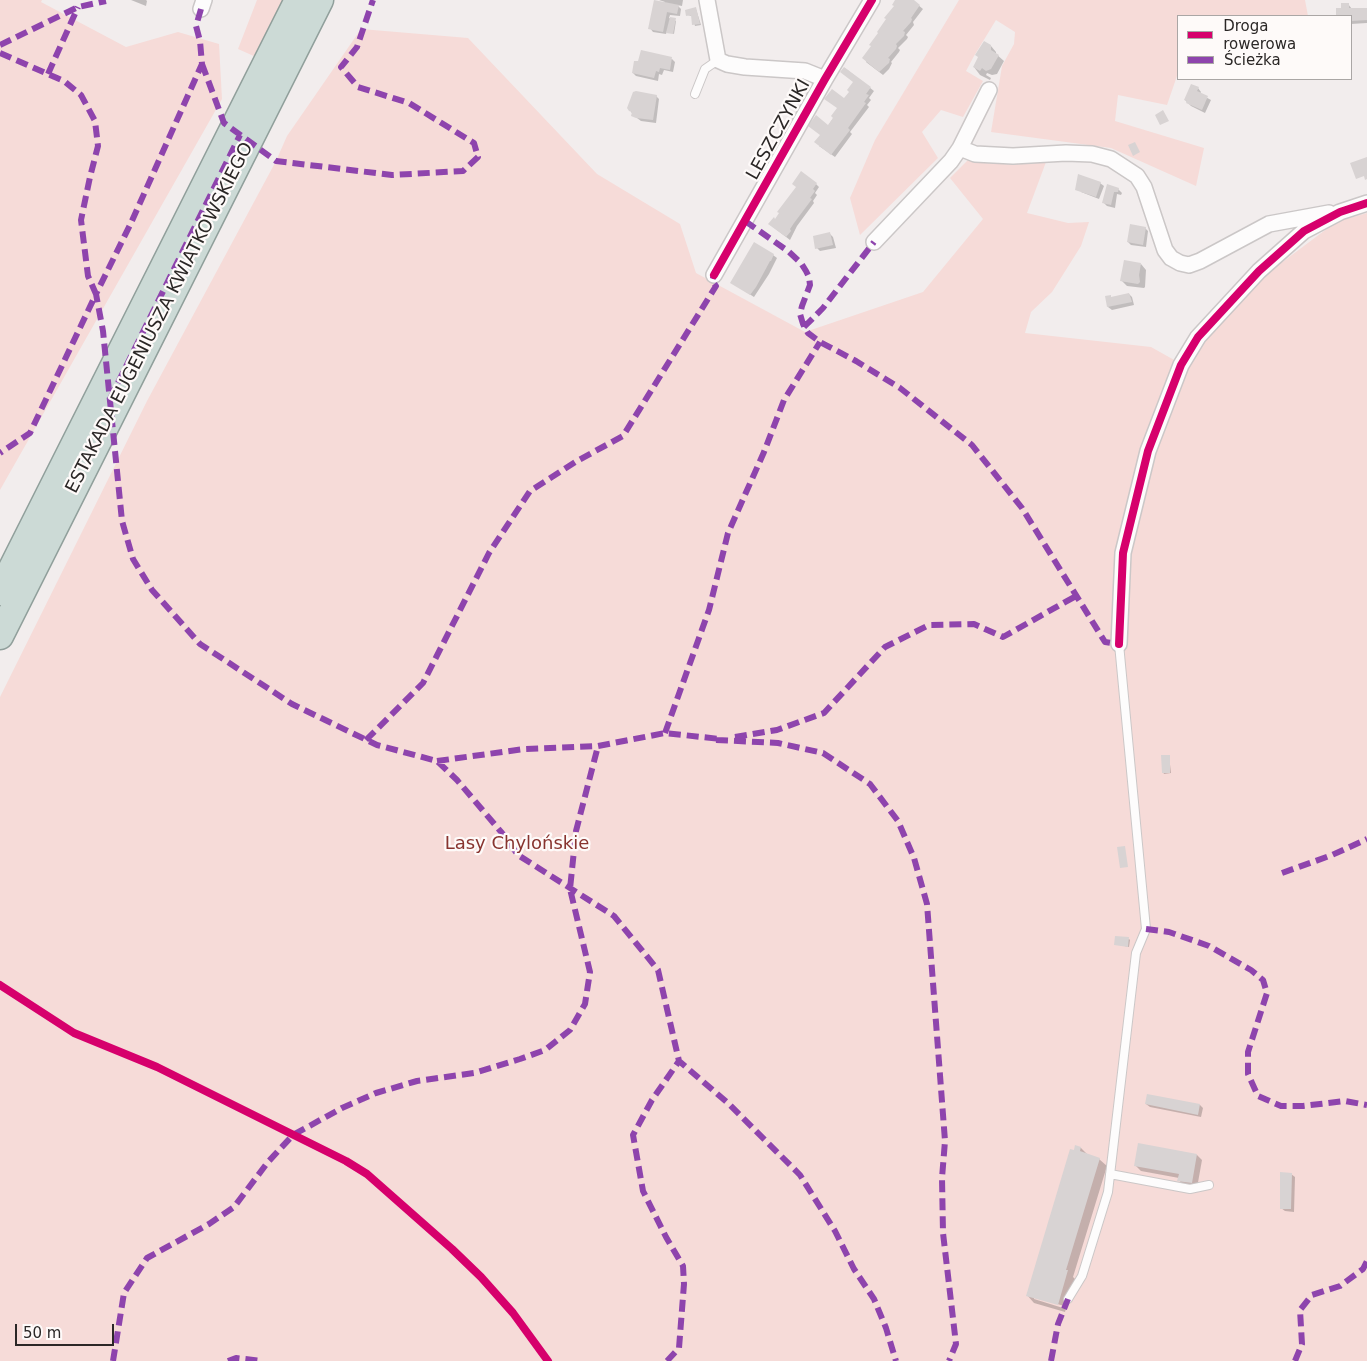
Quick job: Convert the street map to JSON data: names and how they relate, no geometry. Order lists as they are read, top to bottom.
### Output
{
  "streets": {
    "highway": ["ESTAKADA EUGENIUSZA KWIATKOWSKIEGO"],
    "street": ["LESZCZYNKI"]
  },
  "parks": ["Lasy Chylońskie"],
  "legend": ["Droga rowerowa", "Ścieżka"],
  "scale_bar": "50 m"
}
